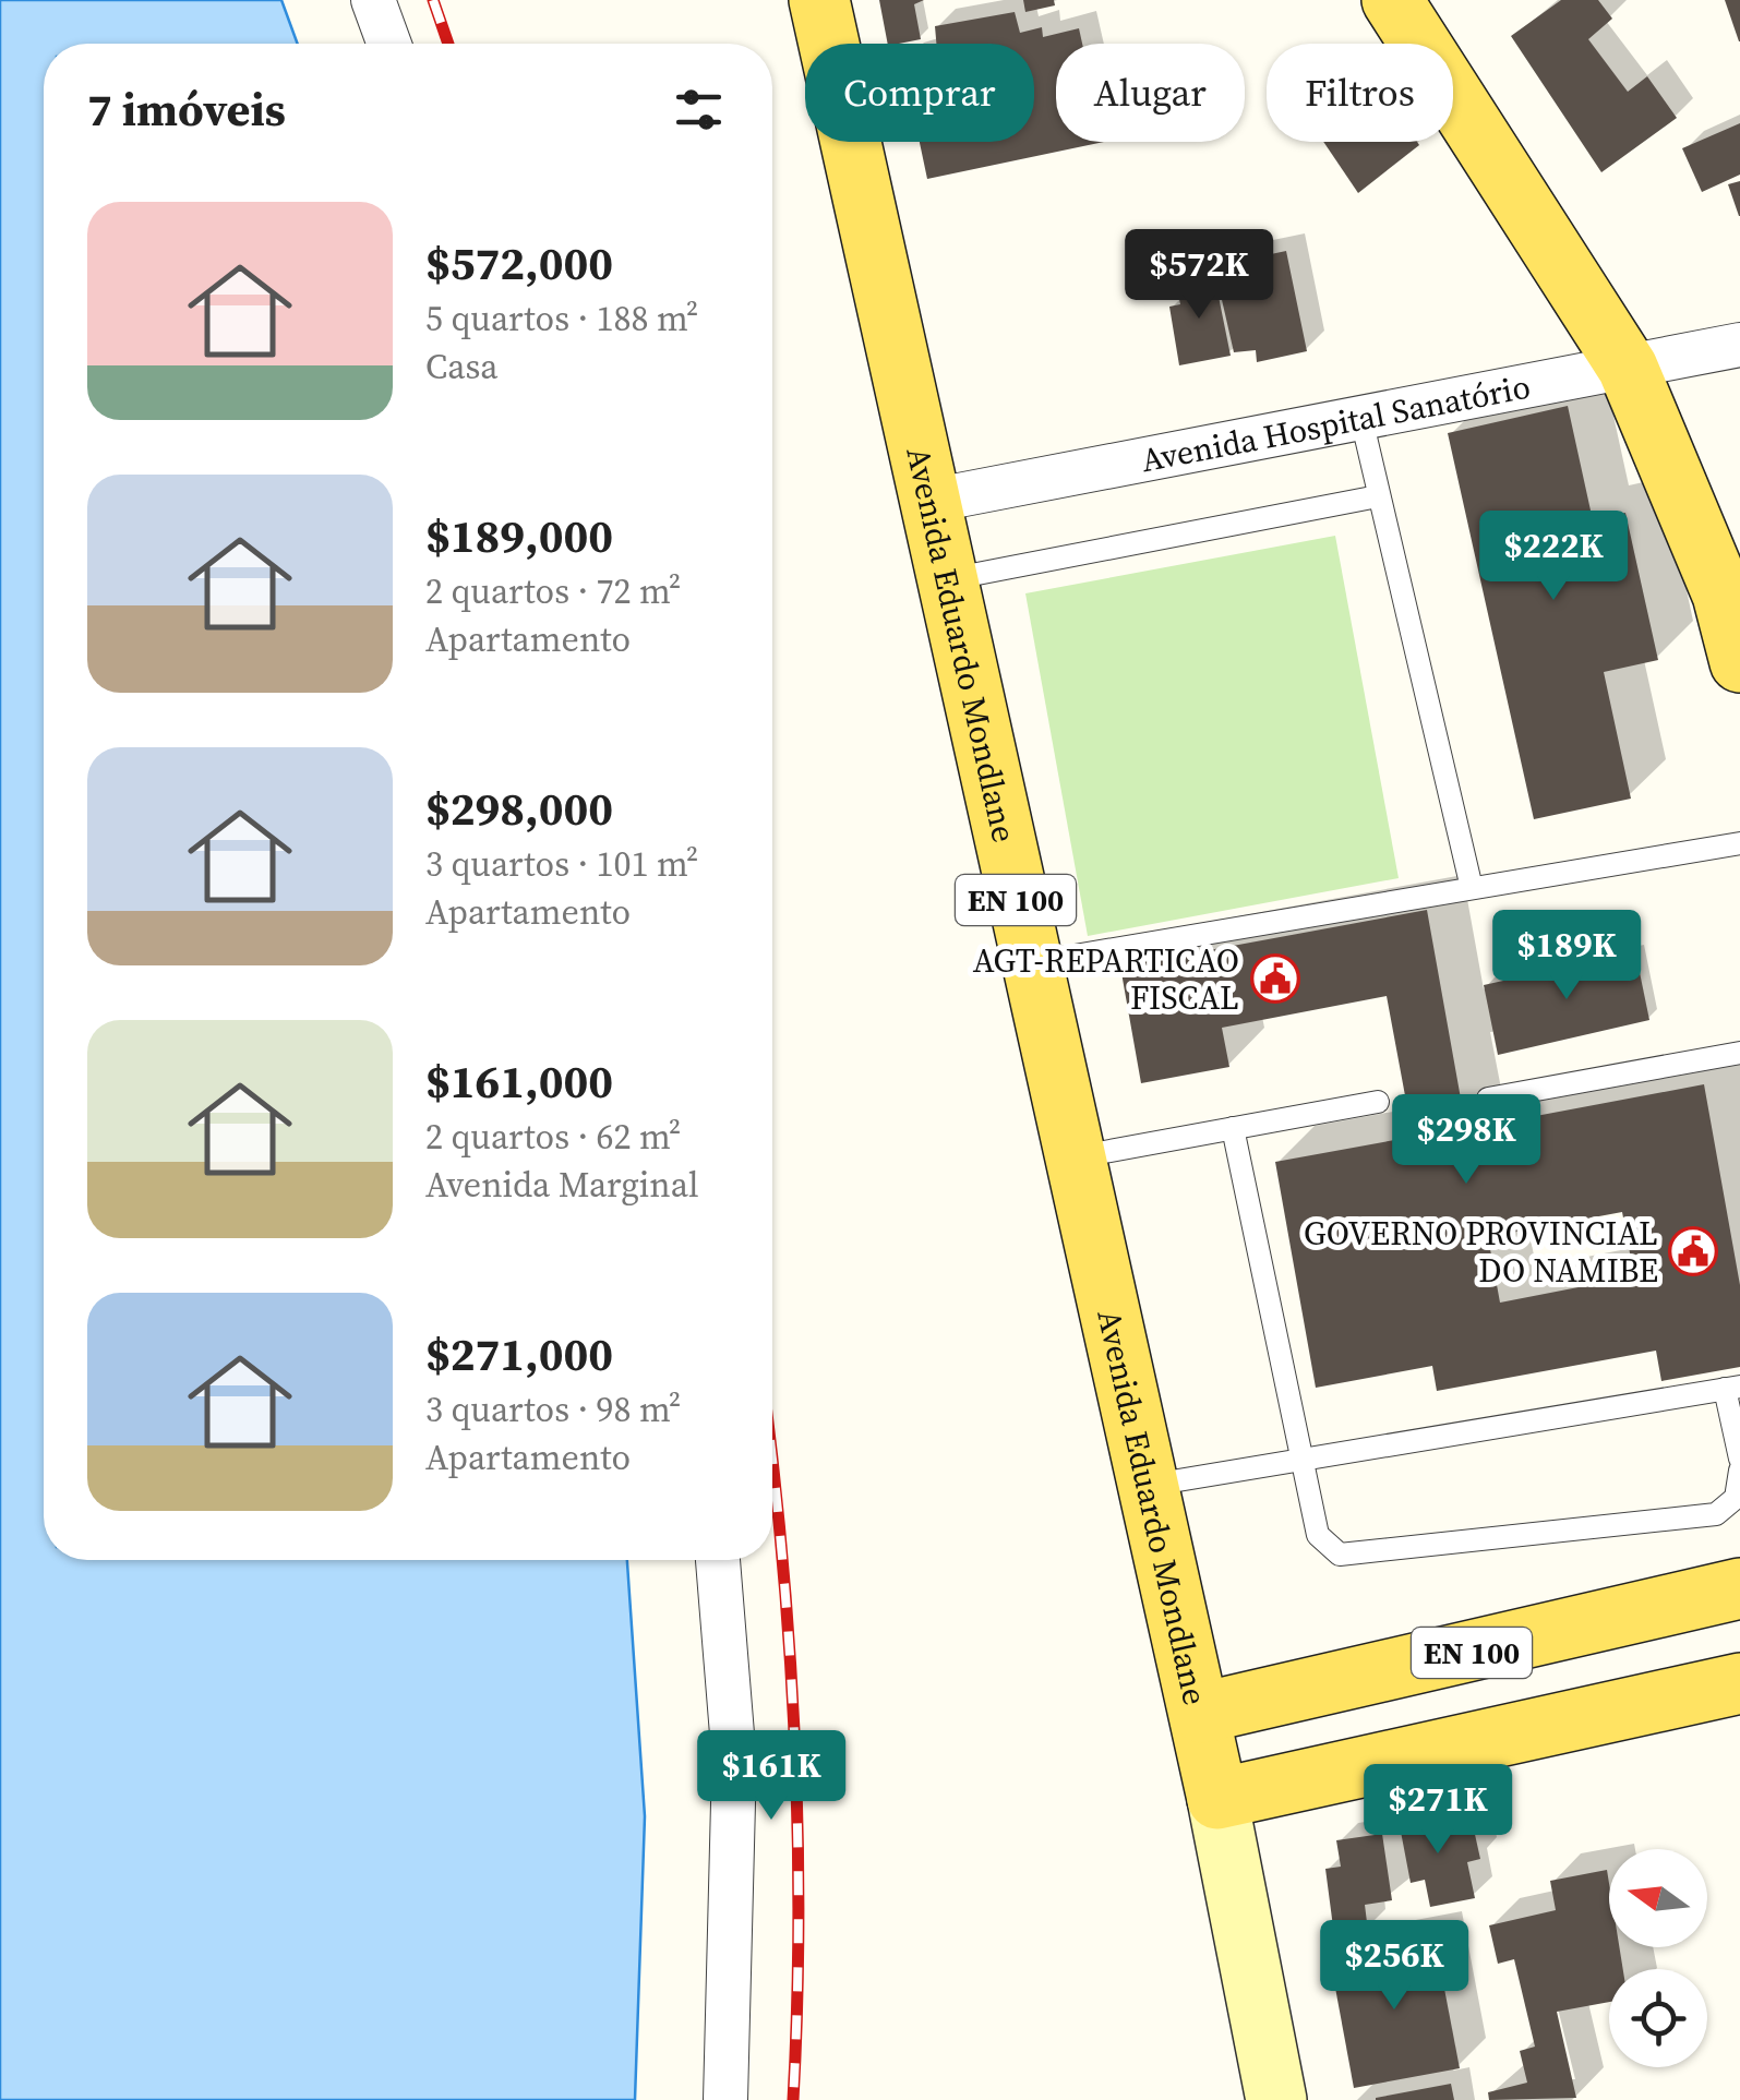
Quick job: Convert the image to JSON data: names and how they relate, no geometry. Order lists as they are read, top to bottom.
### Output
{
  "streets": {
    "main road": ["Avenida Eduardo Mondlane", "EN 100"],
    "street": ["Avenida Hospital Sanatório"]
  },
  "crossings": [
    ["Avenida Hospital Sanatório", "Avenida Eduardo Mondlane"],
    ["Avenida Eduardo Mondlane", "EN 100"]
  ],
  "places": {
    "public building": ["AGT-REPARTICAO FISCAL", "GOVERNO PROVINCIAL DO NAMIBE"]
  },
  "north": "left",
  "page": {
    "chip": ["Comprar", "Alugar", "Filtros"],
    "heading": "7 imóveis",
    "list": [
      {
        "name": "$572,000",
        "note": "5 quartos · 188 m² · Casa"
      },
      {
        "name": "$189,000",
        "note": "2 quartos · 72 m² · Apartamento"
      },
      {
        "name": "$298,000",
        "note": "3 quartos · 101 m² · Apartamento"
      },
      {
        "name": "$161,000",
        "note": "2 quartos · 62 m² · Avenida Marginal"
      },
      {
        "name": "$271,000",
        "note": "3 quartos · 98 m² · Apartamento"
      }
    ],
    "price": [
      "$572K",
      "$222K",
      "$189K",
      "$298K",
      "$161K",
      "$271K",
      "$256K"
    ]
  }
}
